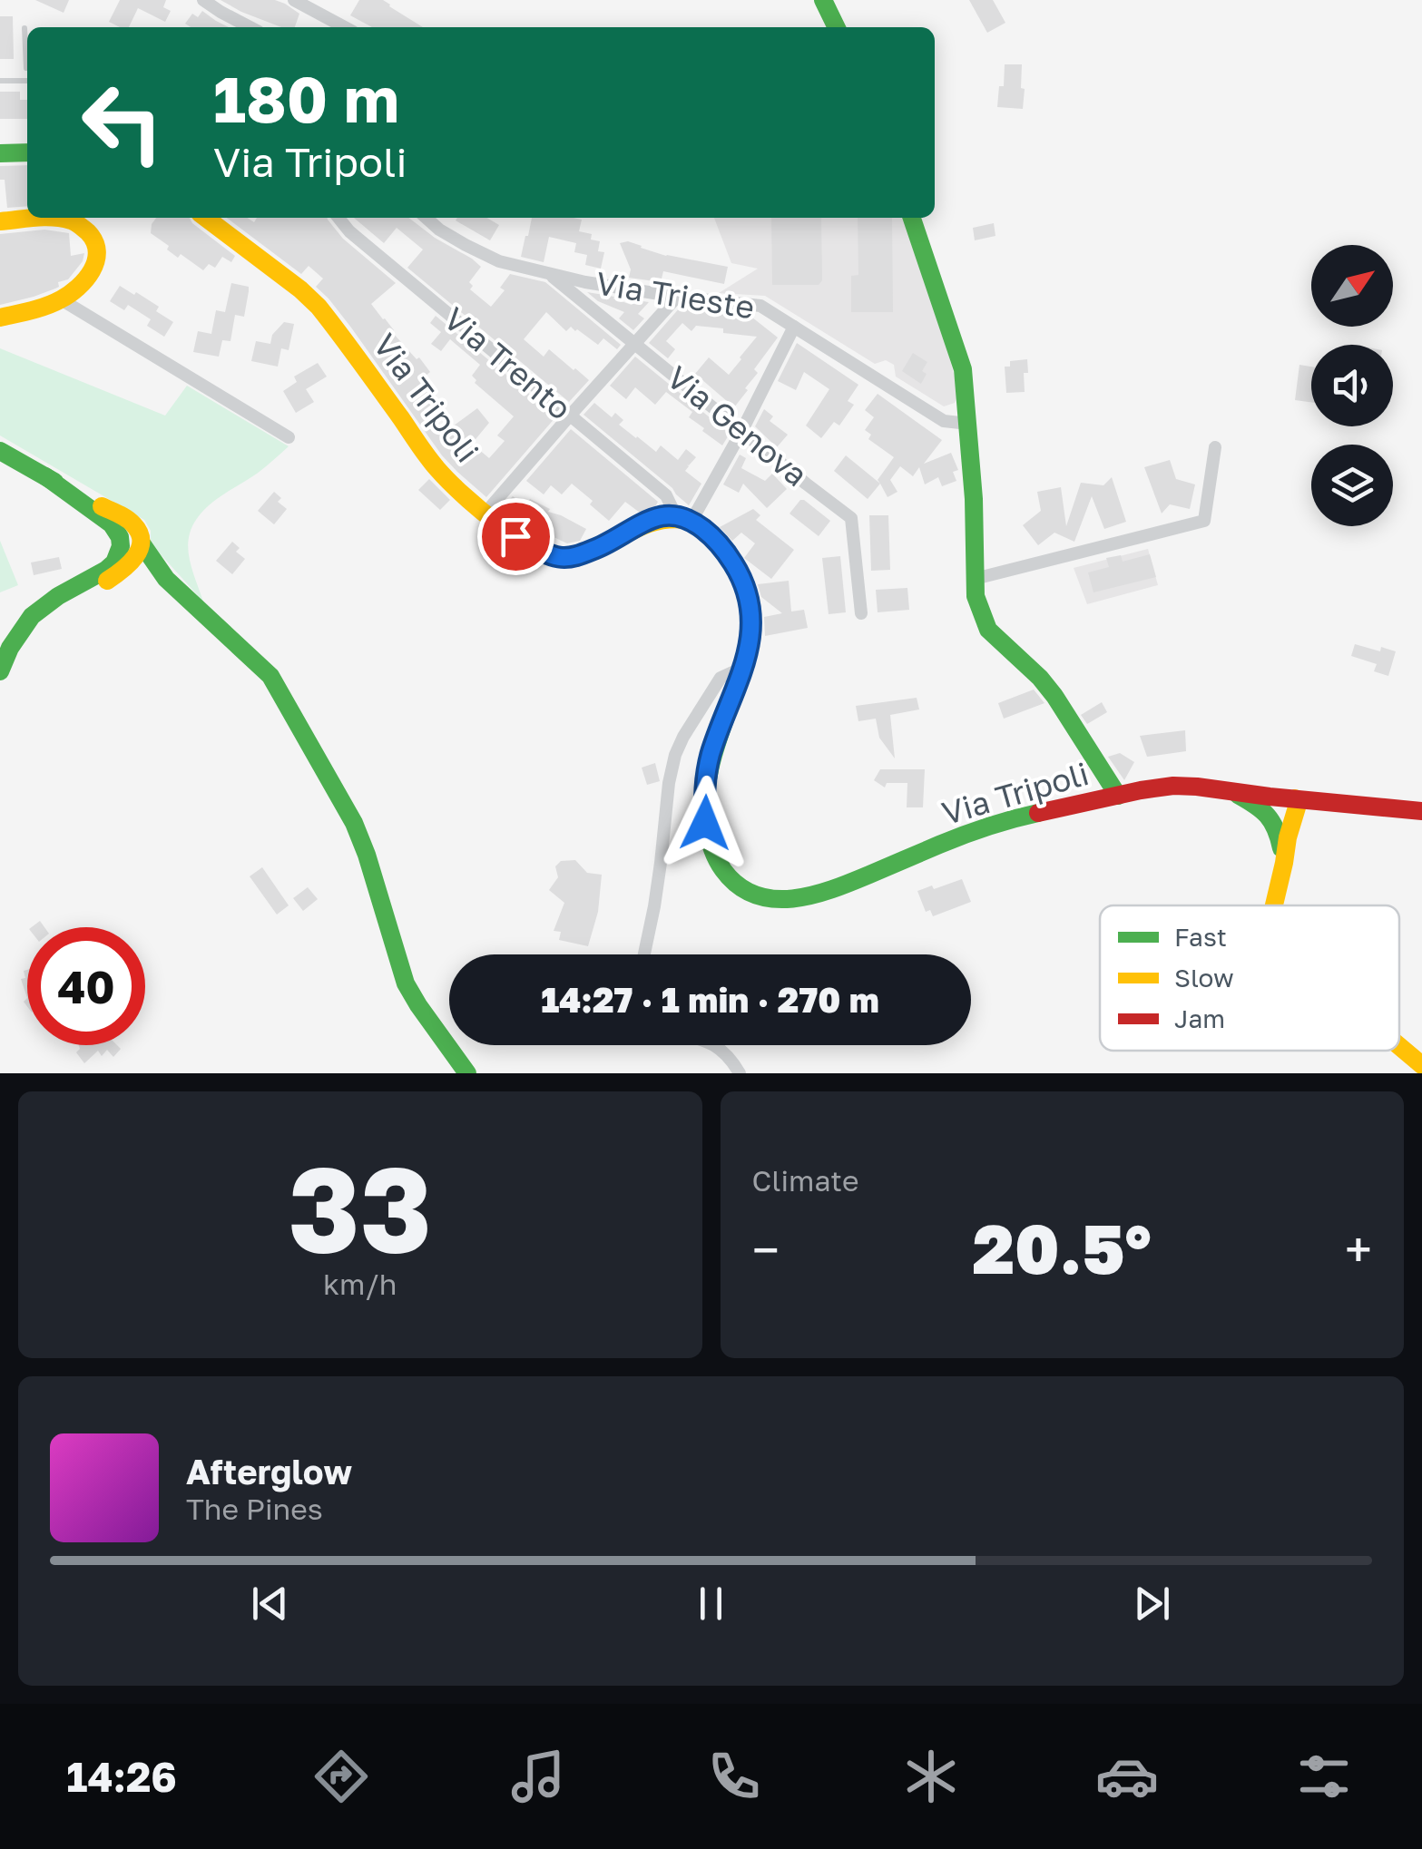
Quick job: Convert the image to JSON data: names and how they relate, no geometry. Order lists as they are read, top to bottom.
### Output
{
  "streets": {
    "street": [
      "Via Trieste",
      "Via Trento",
      "Via Tripoli",
      "Via Genova"
    ]
  },
  "crossings": [
    ["Via Trieste", "Via Genova"],
    ["Via Trento", "Via Tripoli"]
  ],
  "legend": ["Fast", "Slow", "Jam"],
  "north": "top right",
  "page": {
    "turn": ["180 m", "Via Tripoli"],
    "limit": "40",
    "trip": "14:27 · 1 min · 270 m",
    "tile": [
      ["33", "km/h"],
      "Climate"
    ],
    "heat": ["−", "20.5°", "+"],
    "song": ["Afterglow", "The Pines"],
    "tabs": "14:26"
  }
}
